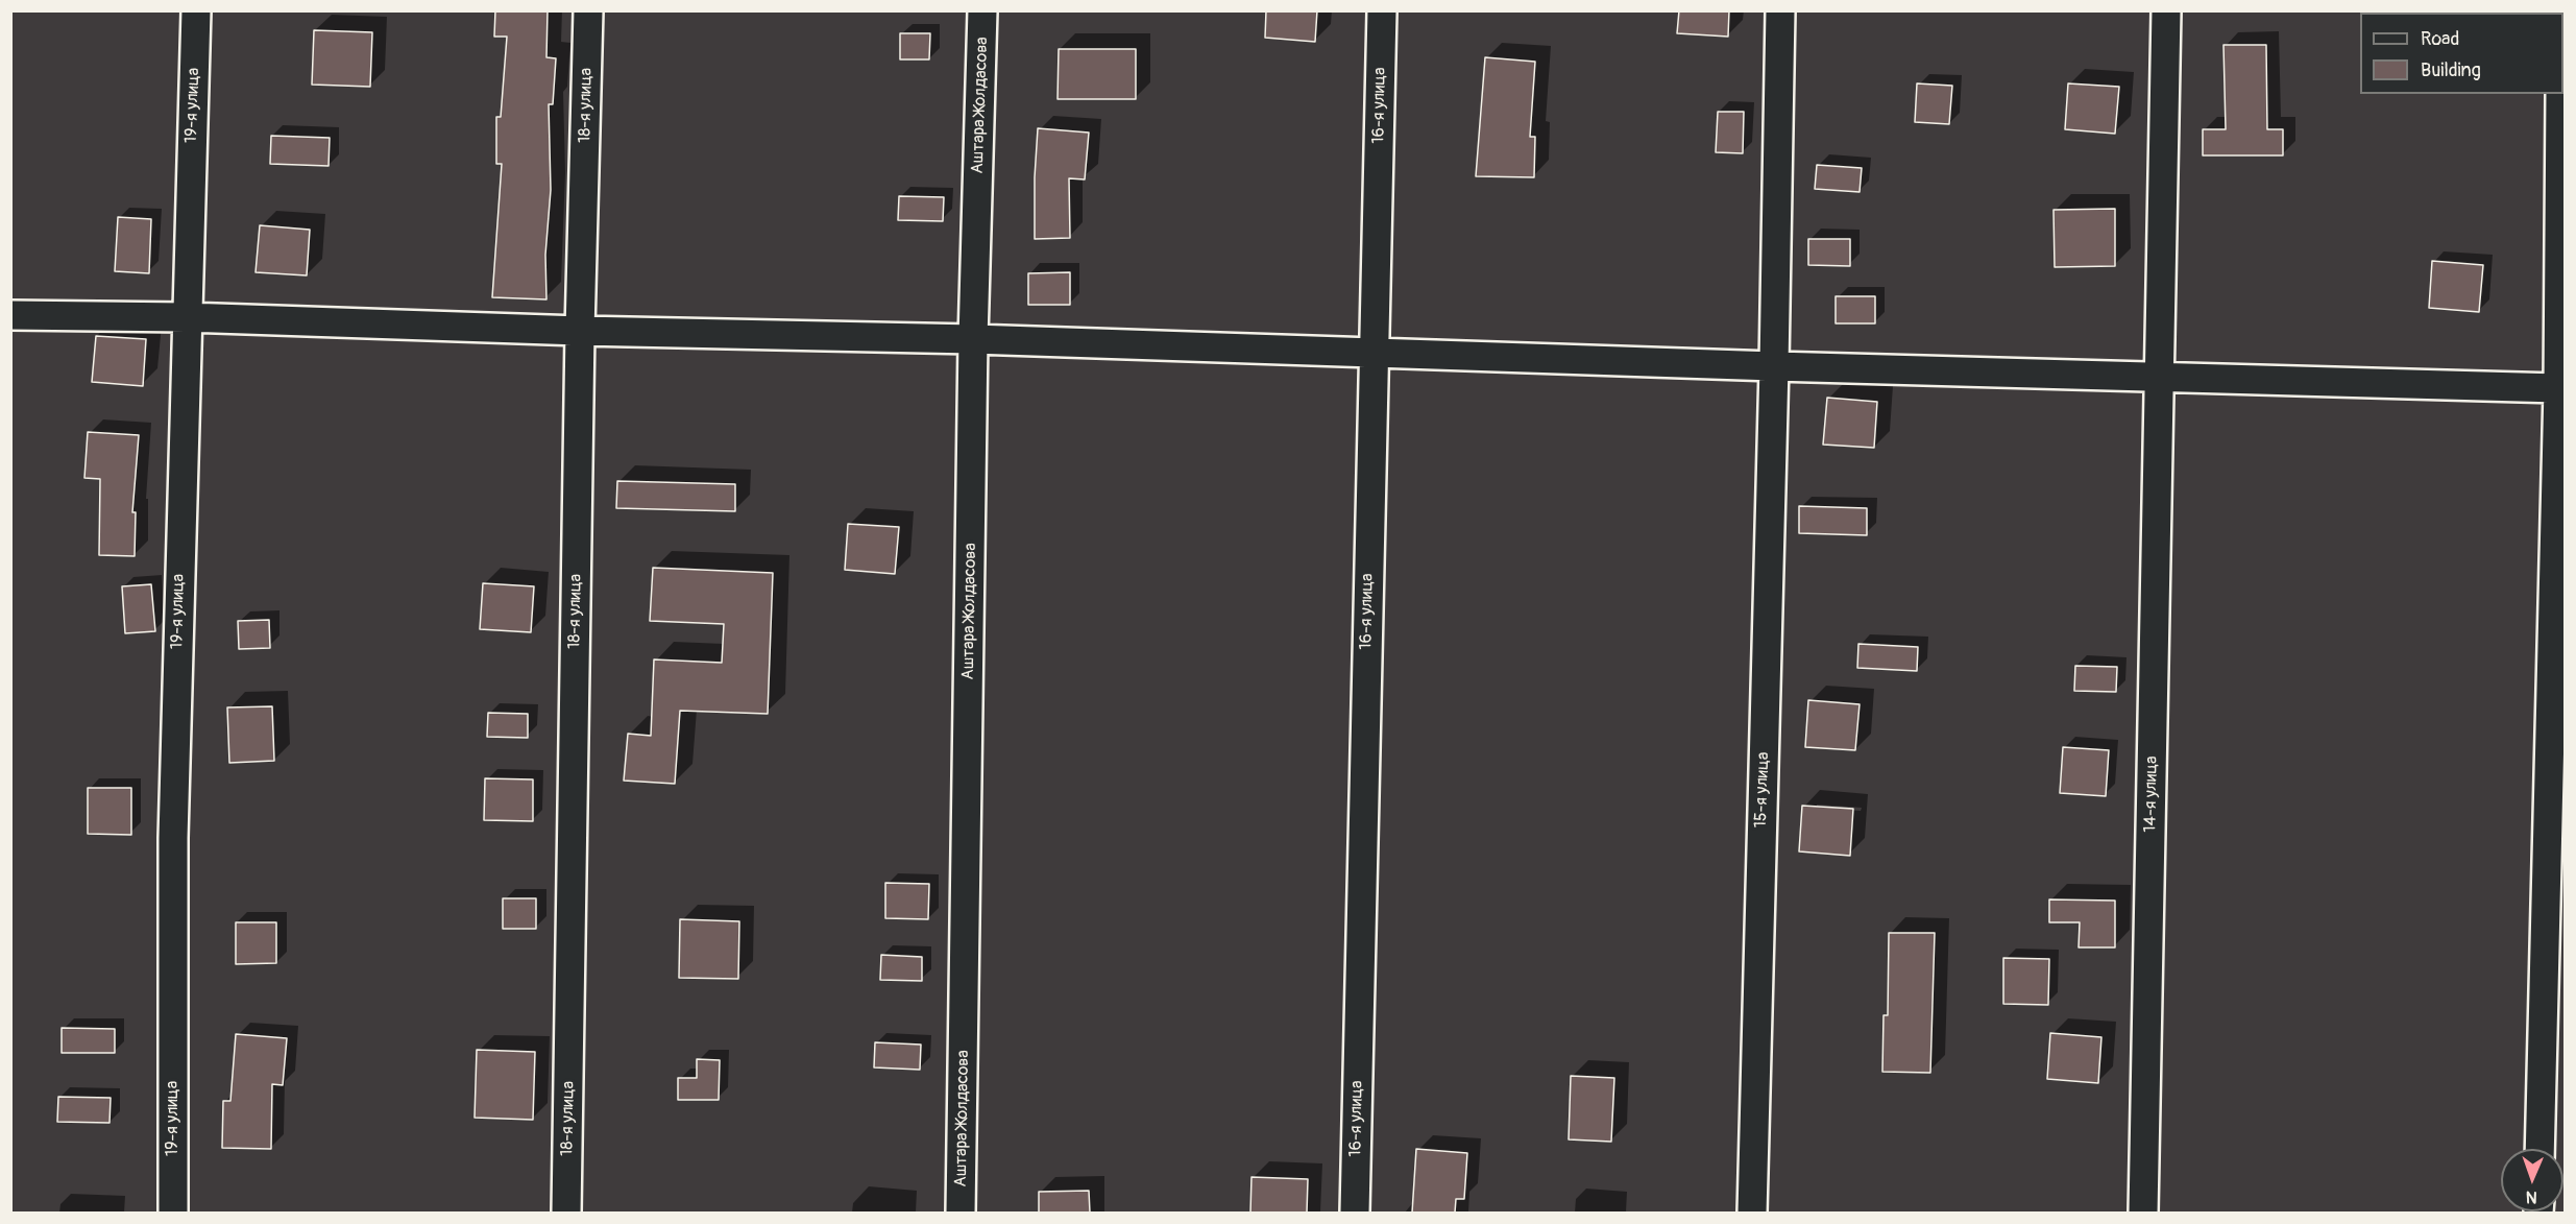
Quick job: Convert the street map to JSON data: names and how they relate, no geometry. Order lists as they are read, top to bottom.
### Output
{
  "streets": {
    "street": [
      "19-я улица",
      "18-я улица",
      "Аштара Жолдасова",
      "16-я улица",
      "15-я улица",
      "14-я улица"
    ]
  },
  "legend": ["Road", "Building"],
  "north": "bottom"
}
